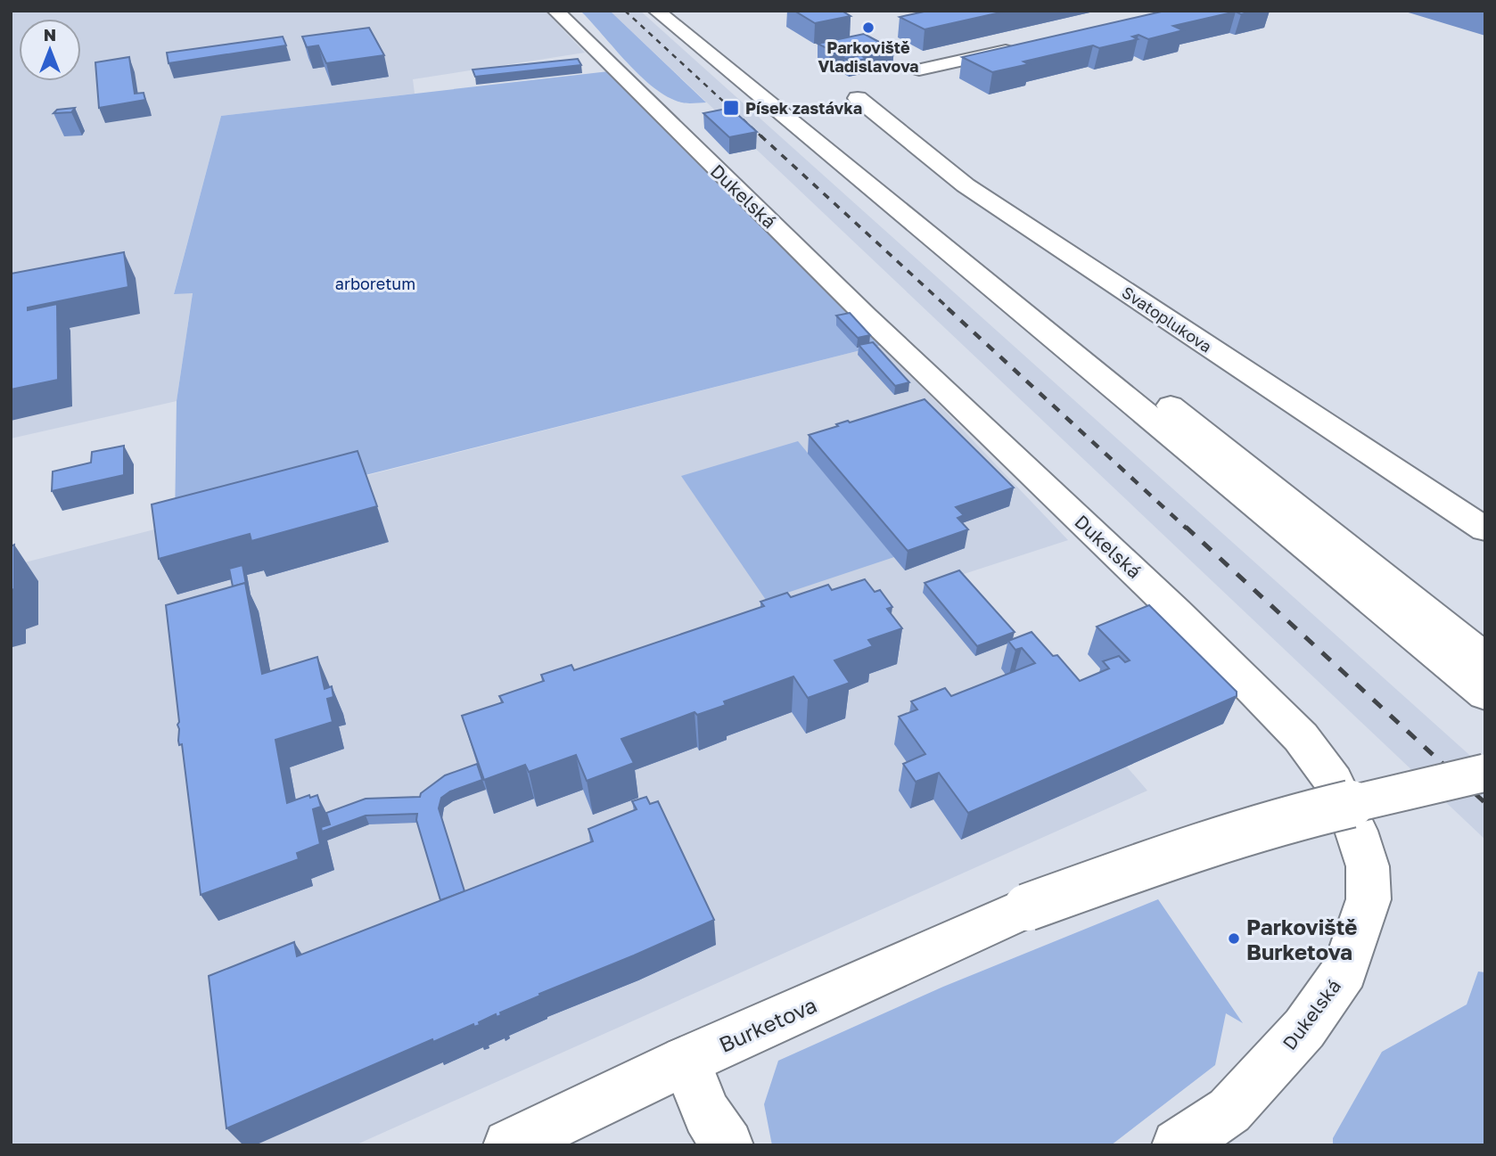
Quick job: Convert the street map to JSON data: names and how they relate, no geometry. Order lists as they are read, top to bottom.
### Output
{
  "streets": {
    "main road": ["Dukelská", "Svatoplukova", "Burketova"]
  },
  "parks": ["arboretum"],
  "places": {
    "other": ["Parkoviště Vladislavova", "Parkoviště Burketova"],
    "transit": ["Písek zastávka"]
  },
  "north": "top"
}
